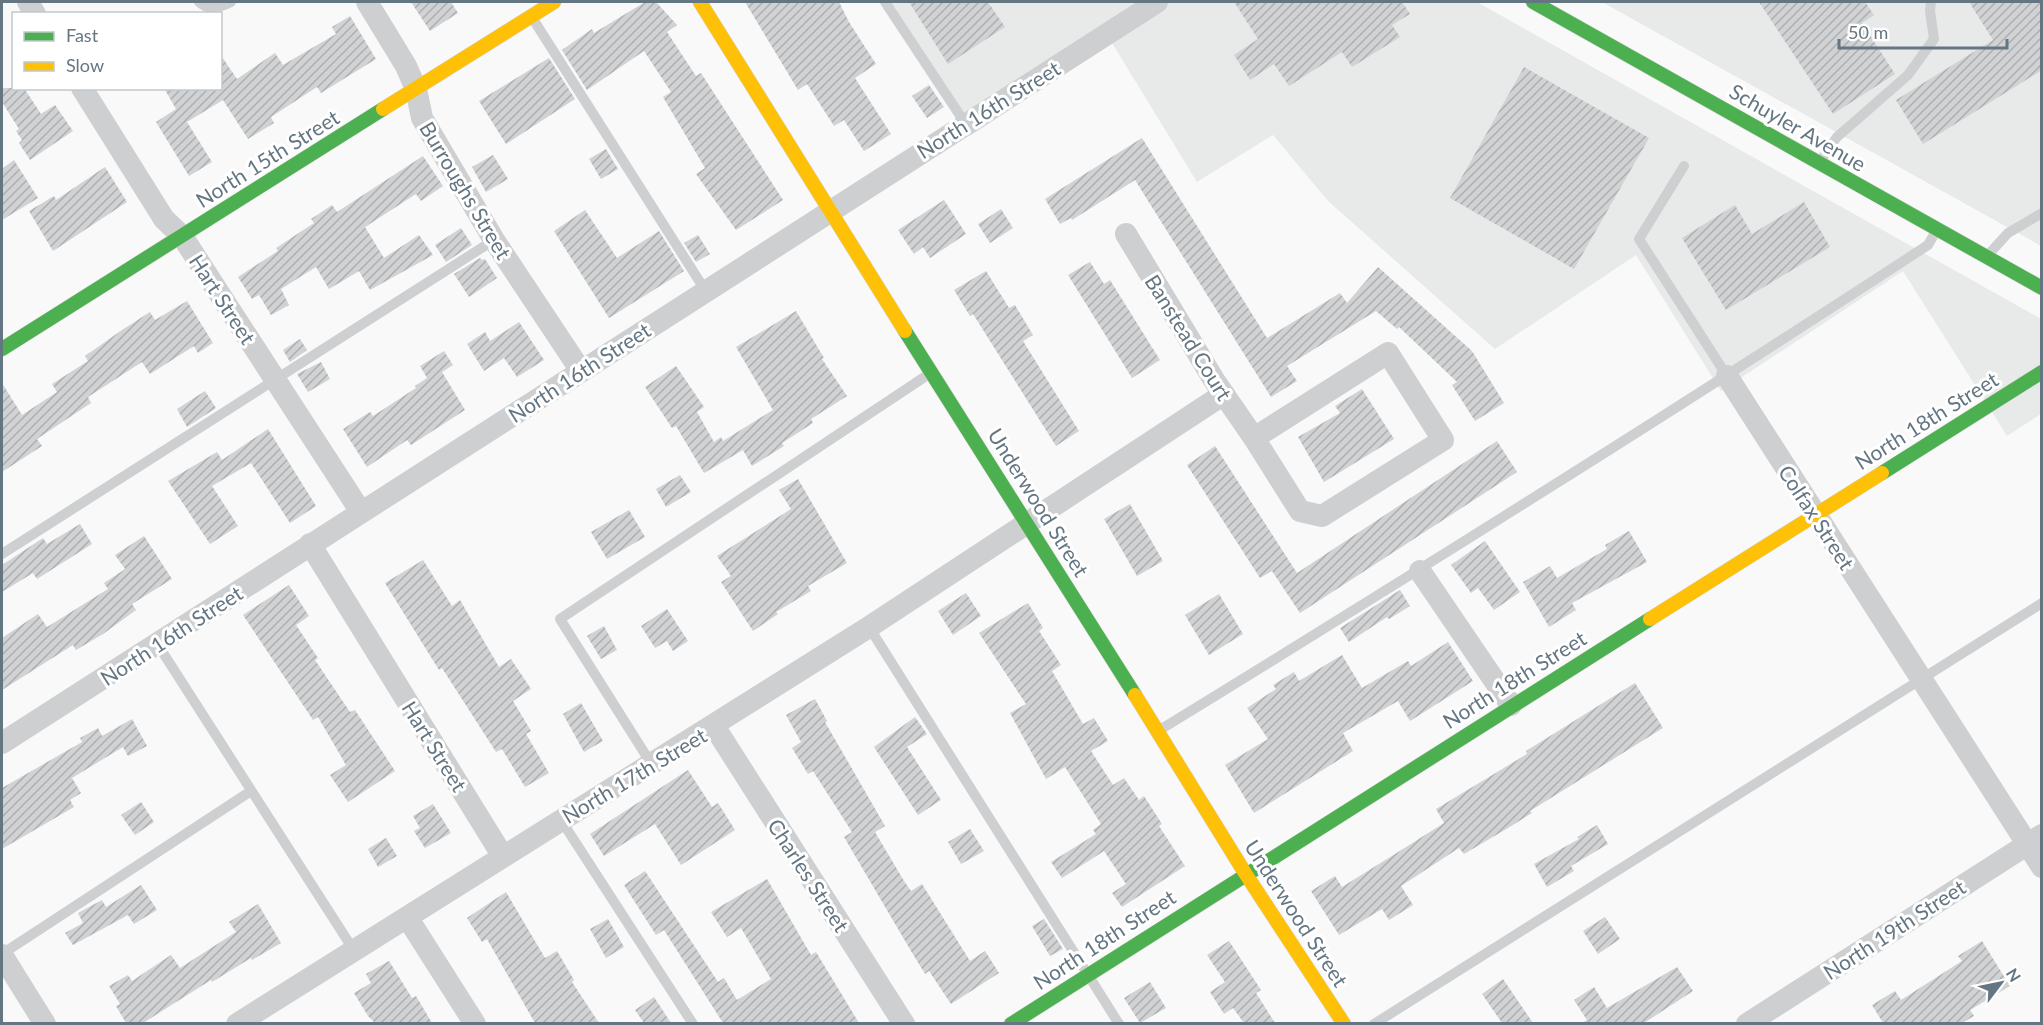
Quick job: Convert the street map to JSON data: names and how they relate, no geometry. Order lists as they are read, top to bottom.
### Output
{
  "streets": {
    "street": [
      "North 16th Street",
      "Schuyler Avenue",
      "North 15th Street",
      "Burroughs Street",
      "Hart Street",
      "Banstead Court",
      "North 18th Street",
      "Underwood Street",
      "Colfax Street",
      "North 17th Street",
      "Charles Street",
      "North 19th Street"
    ]
  },
  "crossings": [
    ["North 16th Street", "Burroughs Street"],
    ["North 16th Street", "Hart Street"],
    ["North 16th Street", "Underwood Street"],
    ["North 15th Street", "Burroughs Street"],
    ["North 15th Street", "Hart Street"],
    ["Hart Street", "North 17th Street"],
    ["Banstead Court", "North 17th Street"],
    ["North 18th Street", "Underwood Street"],
    ["North 18th Street", "Colfax Street"],
    ["Underwood Street", "North 17th Street"],
    ["Colfax Street", "North 19th Street"],
    ["North 17th Street", "Charles Street"]
  ],
  "legend": ["Fast", "Slow"],
  "scale_bar": "50 m",
  "north": "top right"
}
